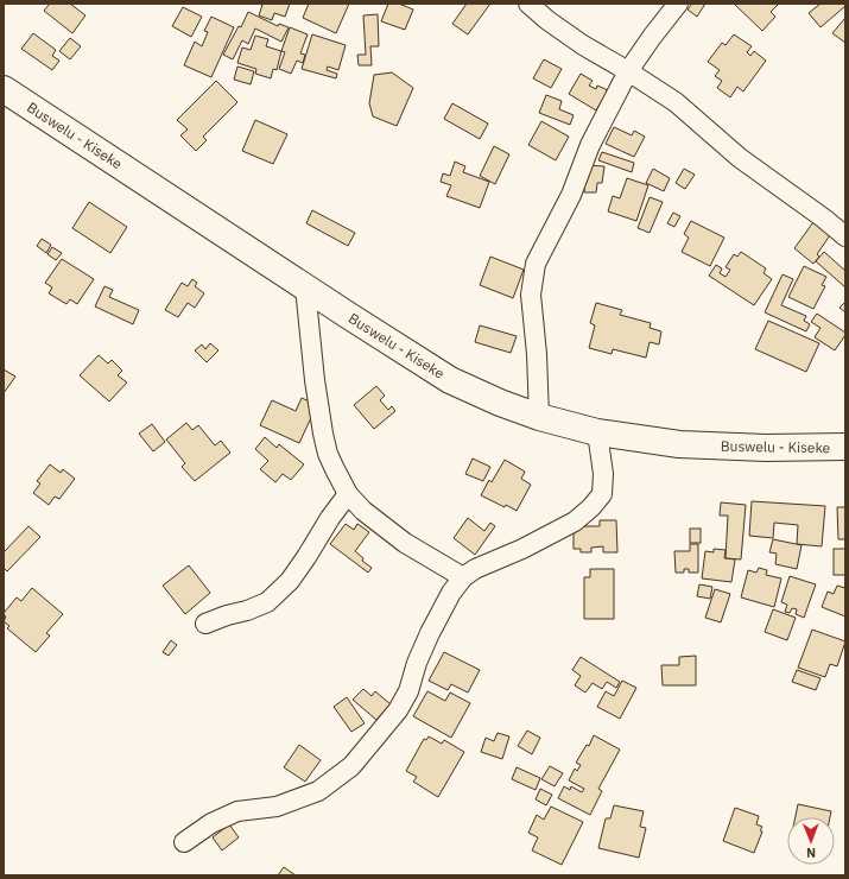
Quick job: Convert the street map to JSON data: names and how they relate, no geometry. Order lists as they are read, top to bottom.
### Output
{
  "streets": {
    "main road": ["Buswelu - Kiseke"]
  },
  "north": "bottom"
}
